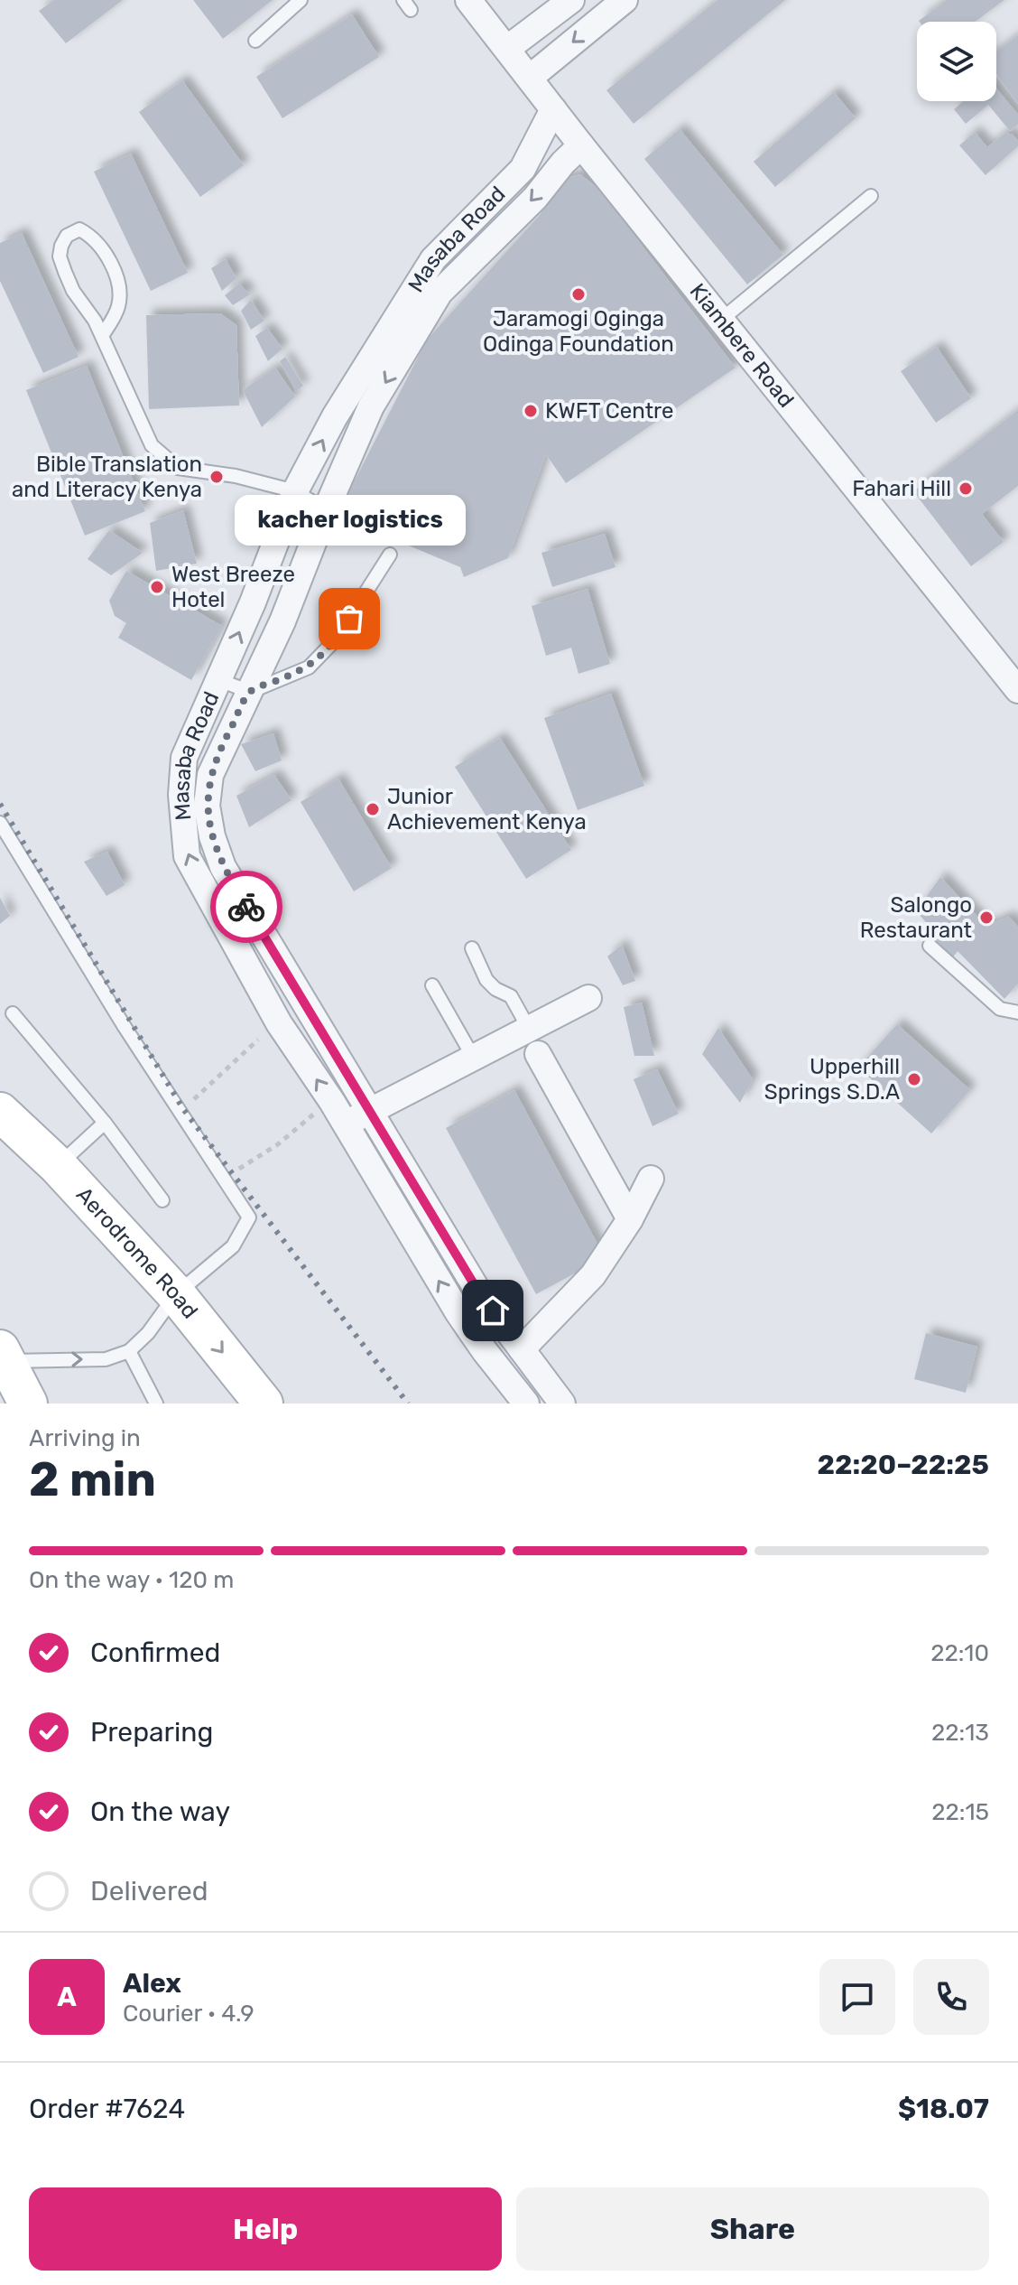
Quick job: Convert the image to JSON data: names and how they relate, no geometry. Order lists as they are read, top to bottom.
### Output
{
  "streets": {
    "main road": ["Aerodrome Road"],
    "street": ["Masaba Road", "Kiambere Road"]
  },
  "crossings": [
    ["Masaba Road", "Kiambere Road"]
  ],
  "one_way": ["Aerodrome Road"],
  "places": [
    "Jaramogi Oginga Odinga Foundation",
    "KWFT Centre",
    "Bible Translation and Literacy Kenya",
    "Fahari Hill",
    "West Breeze Hotel",
    "kacher logistics",
    "Junior Achievement Kenya",
    "Salongo Restaurant",
    "Upperhill Springs S.D.A"
  ],
  "page": {
    "bubble": "kacher logistics",
    "heading": ["2 min", "Arriving in", "22:20–22:25"],
    "panel": [
      "Alex",
      "Courier · 4.9",
      "Order #7624",
      "$18.07"
    ],
    "bar": "On the way · 120 m",
    "list": [
      ["Confirmed", "22:10"],
      ["Preparing", "22:13"],
      ["On the way", "22:15"],
      "Delivered"
    ],
    "round": "A",
    "buttons": ["Help", "Share"]
  }
}
